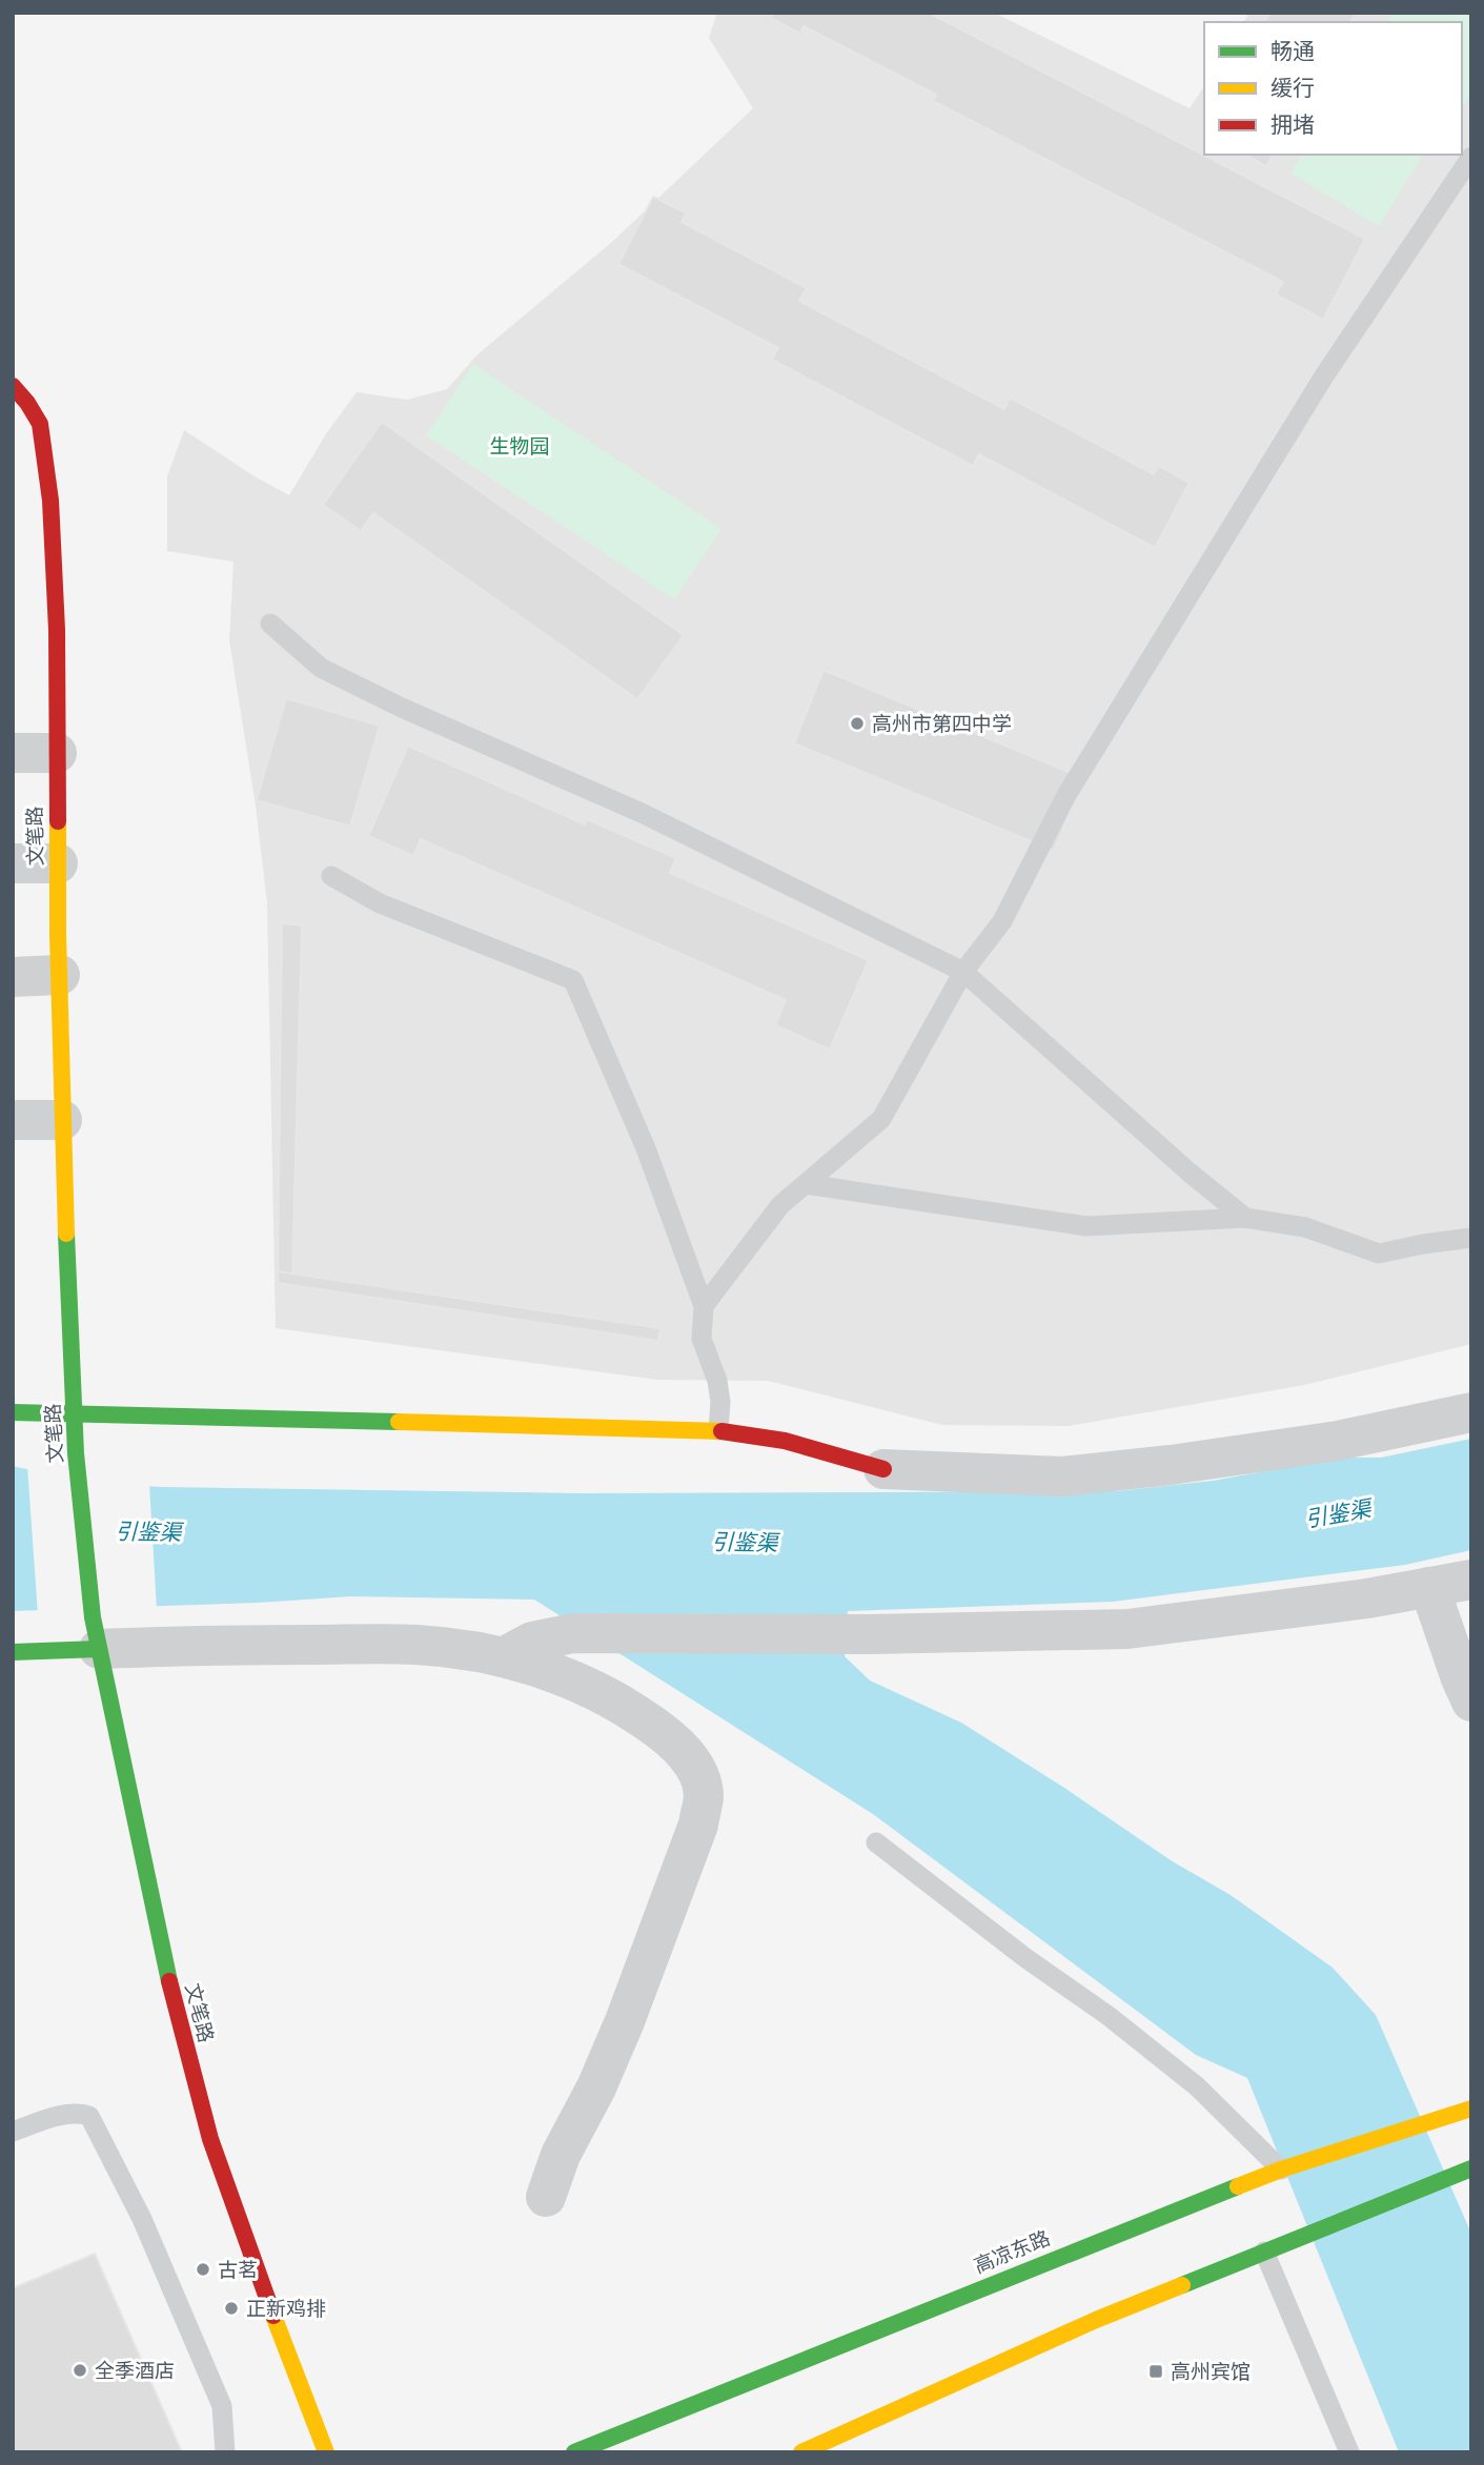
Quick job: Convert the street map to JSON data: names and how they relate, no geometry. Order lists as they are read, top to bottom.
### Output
{
  "streets": {
    "street": ["文笔路", "高凉东路"]
  },
  "water": ["引鉴渠"],
  "parks": ["生物园"],
  "places": {
    "other": [
      "高州市第四中学",
      "古茗",
      "正新鸡排",
      "全季酒店"
    ],
    "transit": ["高州宾馆"]
  },
  "legend": ["畅通", "缓行", "拥堵"]
}
